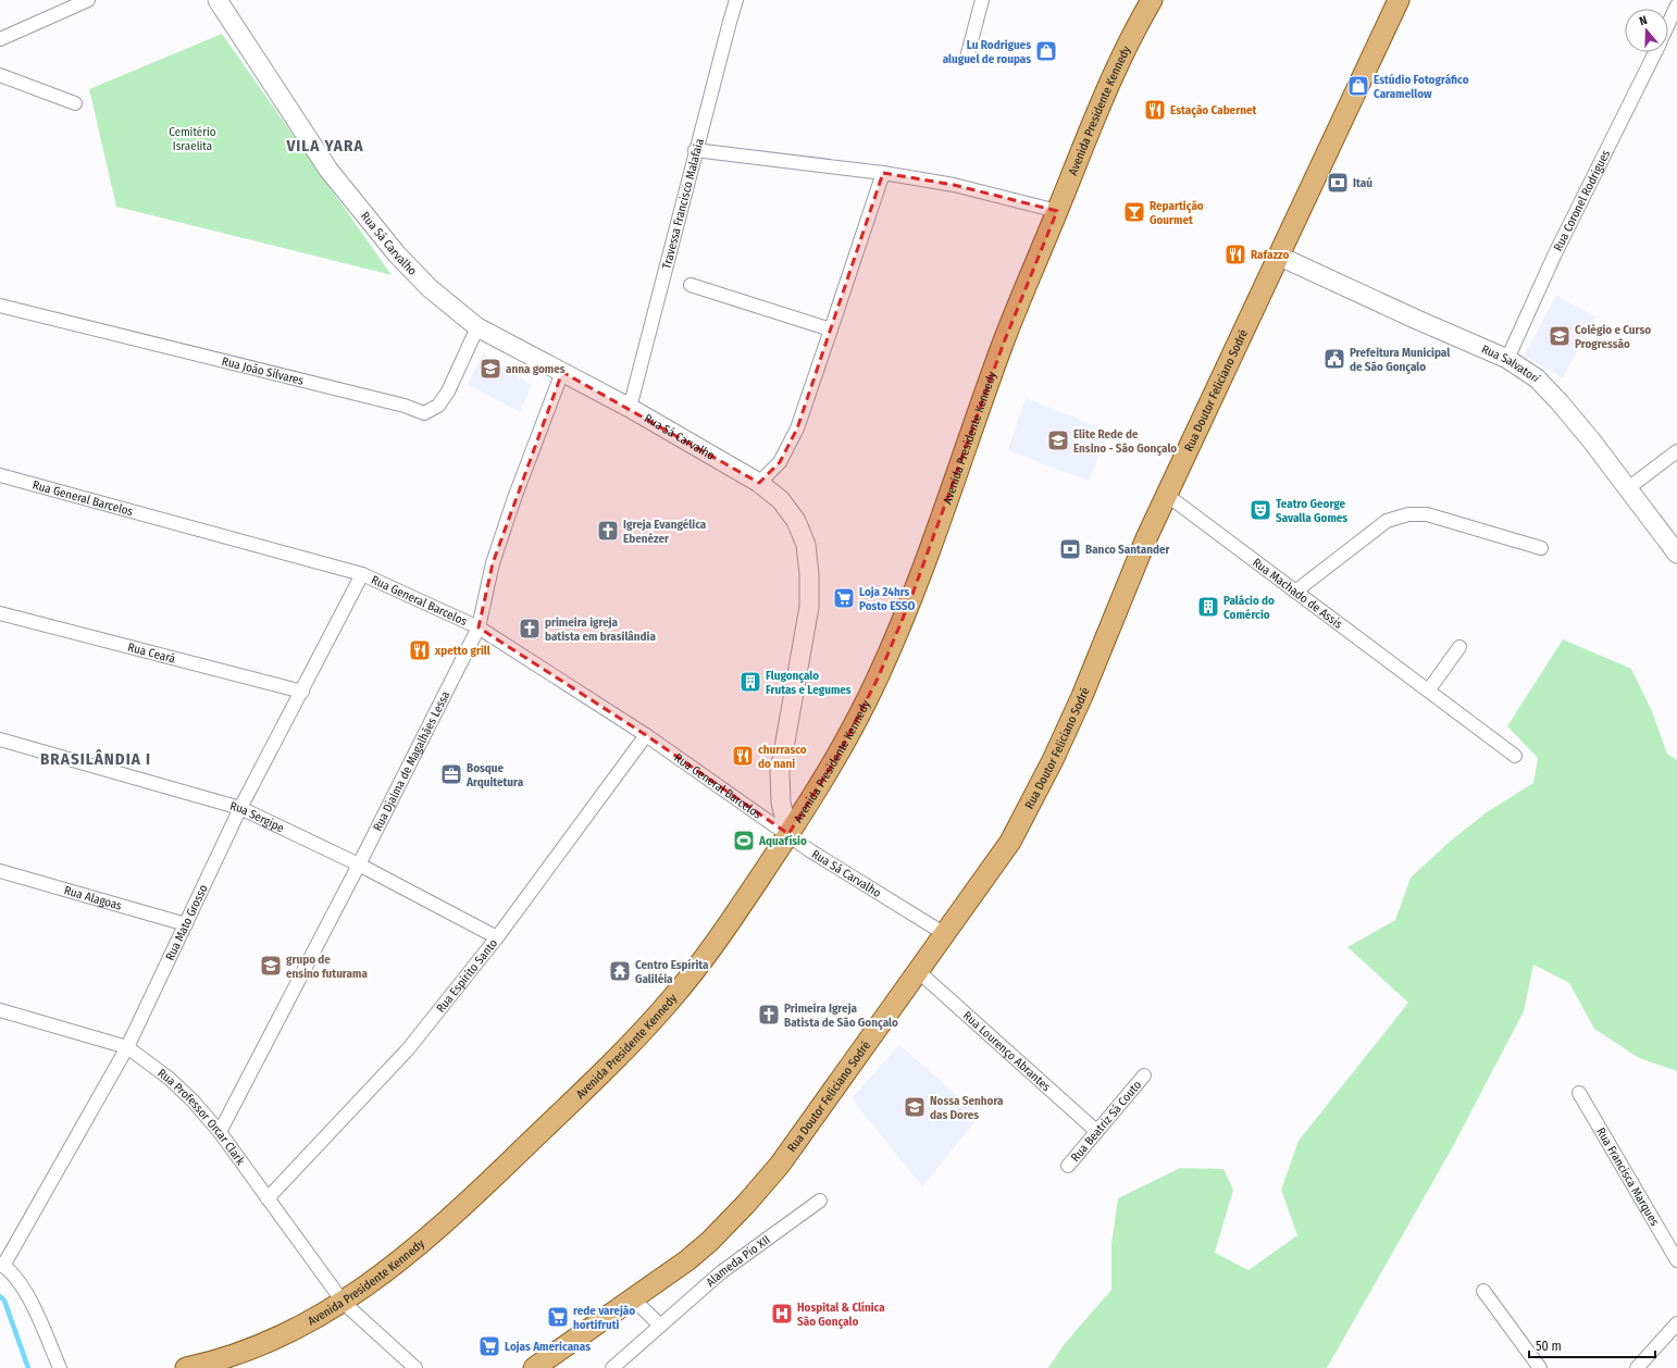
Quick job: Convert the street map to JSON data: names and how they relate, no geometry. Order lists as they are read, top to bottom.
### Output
{
  "streets": {
    "main road": [
      "Avenida Presidente Kennedy",
      "Rua Sá Carvalho",
      "Rua Salvatori",
      "Rua Doutor Feliciano Sodré"
    ],
    "street": [
      "Rua Coronel Rodrigues",
      "Travessa Francisco Malafaia",
      "Rua João Silvares",
      "Rua General Barcelos",
      "Rua Machado de Assis",
      "Rua Ceará",
      "Rua Djalma de Magalhães Lessa",
      "Rua Sergipe",
      "Rua Alagoas",
      "Rua Mato Grosso",
      "Rua Espírito Santo",
      "Rua Lourenço Abrantes",
      "Rua Professor Orcar Clark",
      "Rua Beatriz Sá Couto",
      "Rua Francisca Marques",
      "Alameda Pio XII"
    ]
  },
  "crossings": [
    ["Avenida Presidente Kennedy", "Rua Sá Carvalho"],
    ["Avenida Presidente Kennedy", "Rua General Barcelos"],
    ["Avenida Presidente Kennedy", "Rua Professor Orcar Clark"],
    ["Rua Coronel Rodrigues", "Rua Salvatori"],
    ["Travessa Francisco Malafaia", "Rua Sá Carvalho"],
    ["Rua Sá Carvalho", "Rua João Silvares"],
    ["Rua Sá Carvalho", "Rua Doutor Feliciano Sodré"],
    ["Rua Sá Carvalho", "Rua General Barcelos"],
    ["Rua Sá Carvalho", "Rua Djalma de Magalhães Lessa"],
    ["Rua Salvatori", "Rua Doutor Feliciano Sodré"],
    ["Rua Doutor Feliciano Sodré", "Rua Machado de Assis"],
    ["Rua Doutor Feliciano Sodré", "Rua Lourenço Abrantes"],
    ["Rua General Barcelos", "Rua Djalma de Magalhães Lessa"],
    ["Rua General Barcelos", "Rua Mato Grosso"],
    ["Rua General Barcelos", "Rua Espírito Santo"],
    ["Rua Ceará", "Rua Mato Grosso"],
    ["Rua Djalma de Magalhães Lessa", "Rua Sergipe"],
    ["Rua Djalma de Magalhães Lessa", "Rua Professor Orcar Clark"],
    ["Rua Sergipe", "Rua Mato Grosso"],
    ["Rua Sergipe", "Rua Espírito Santo"],
    ["Rua Alagoas", "Rua Mato Grosso"],
    ["Rua Mato Grosso", "Rua Professor Orcar Clark"],
    ["Rua Espírito Santo", "Rua Professor Orcar Clark"],
    ["Rua Lourenço Abrantes", "Rua Beatriz Sá Couto"]
  ],
  "districts": ["VILA YARA", "BRASILÂNDIA I"],
  "parks": ["Cemitério Israelita"],
  "places": {
    "shop": ["Lu Rodrigues aluguel de roupas", "Estúdio Fotográfico Caramellow"],
    "restaurant": [
      "Estação Cabernet",
      "Rafazzo",
      "xpetto grill",
      "churrasco do nani"
    ],
    "bank": ["Itaú", "Banco Santander"],
    "bar": ["Repartição Gourmet"],
    "school or university": [
      "Colégio e Curso Progressão",
      "anna gomes",
      "Elite Rede de Ensino - São Gonçalo",
      "grupo de ensino futurama",
      "Nossa Senhora das Dores"
    ],
    "public building": ["Prefeitura Municipal de São Gonçalo"],
    "theatre": ["Teatro George Savalla Gomes"],
    "church": ["Igreja Evangélica Ebenézer", "primeira igreja batista em brasilândia", "Primeira Igreja Batista de São Gonçalo"],
    "supermarket": ["Loja 24hrs Posto ESSO", "rede varejão hortifruti", "Lojas Americanas"],
    "building": ["Palácio do Comércio", "Flugonçalo Frutas e Legumes"],
    "office": ["Bosque Arquitetura"],
    "sports": ["Aquafísio"],
    "temple": ["Centro Espírita Galiléia"],
    "hospital": ["Hospital & Clínica São Gonçalo"]
  },
  "scale_bar": "50 m",
  "north": "top"
}
